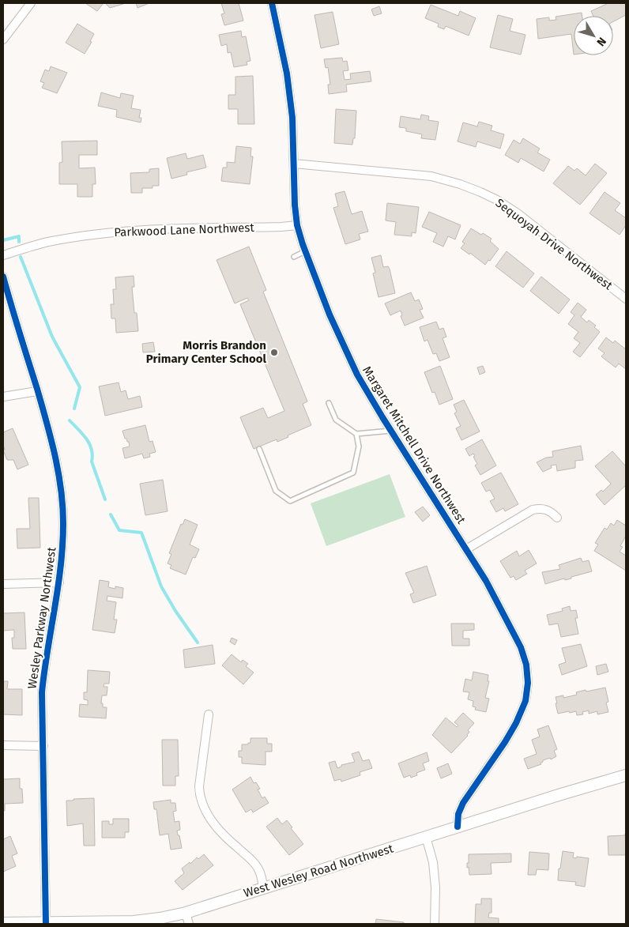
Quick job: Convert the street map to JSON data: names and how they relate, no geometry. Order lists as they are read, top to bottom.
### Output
{
  "streets": {
    "street": [
      "Parkwood Lane Northwest",
      "Sequoyah Drive Northwest",
      "Margaret Mitchell Drive Northwest",
      "Wesley Parkway Northwest",
      "West Wesley Road Northwest"
    ]
  },
  "crossings": [
    ["Parkwood Lane Northwest", "Margaret Mitchell Drive Northwest"],
    ["Sequoyah Drive Northwest", "Margaret Mitchell Drive Northwest"],
    ["Margaret Mitchell Drive Northwest", "West Wesley Road Northwest"],
    ["Wesley Parkway Northwest", "West Wesley Road Northwest"]
  ],
  "places": ["Morris Brandon Primary Center School"],
  "north": "bottom right"
}
